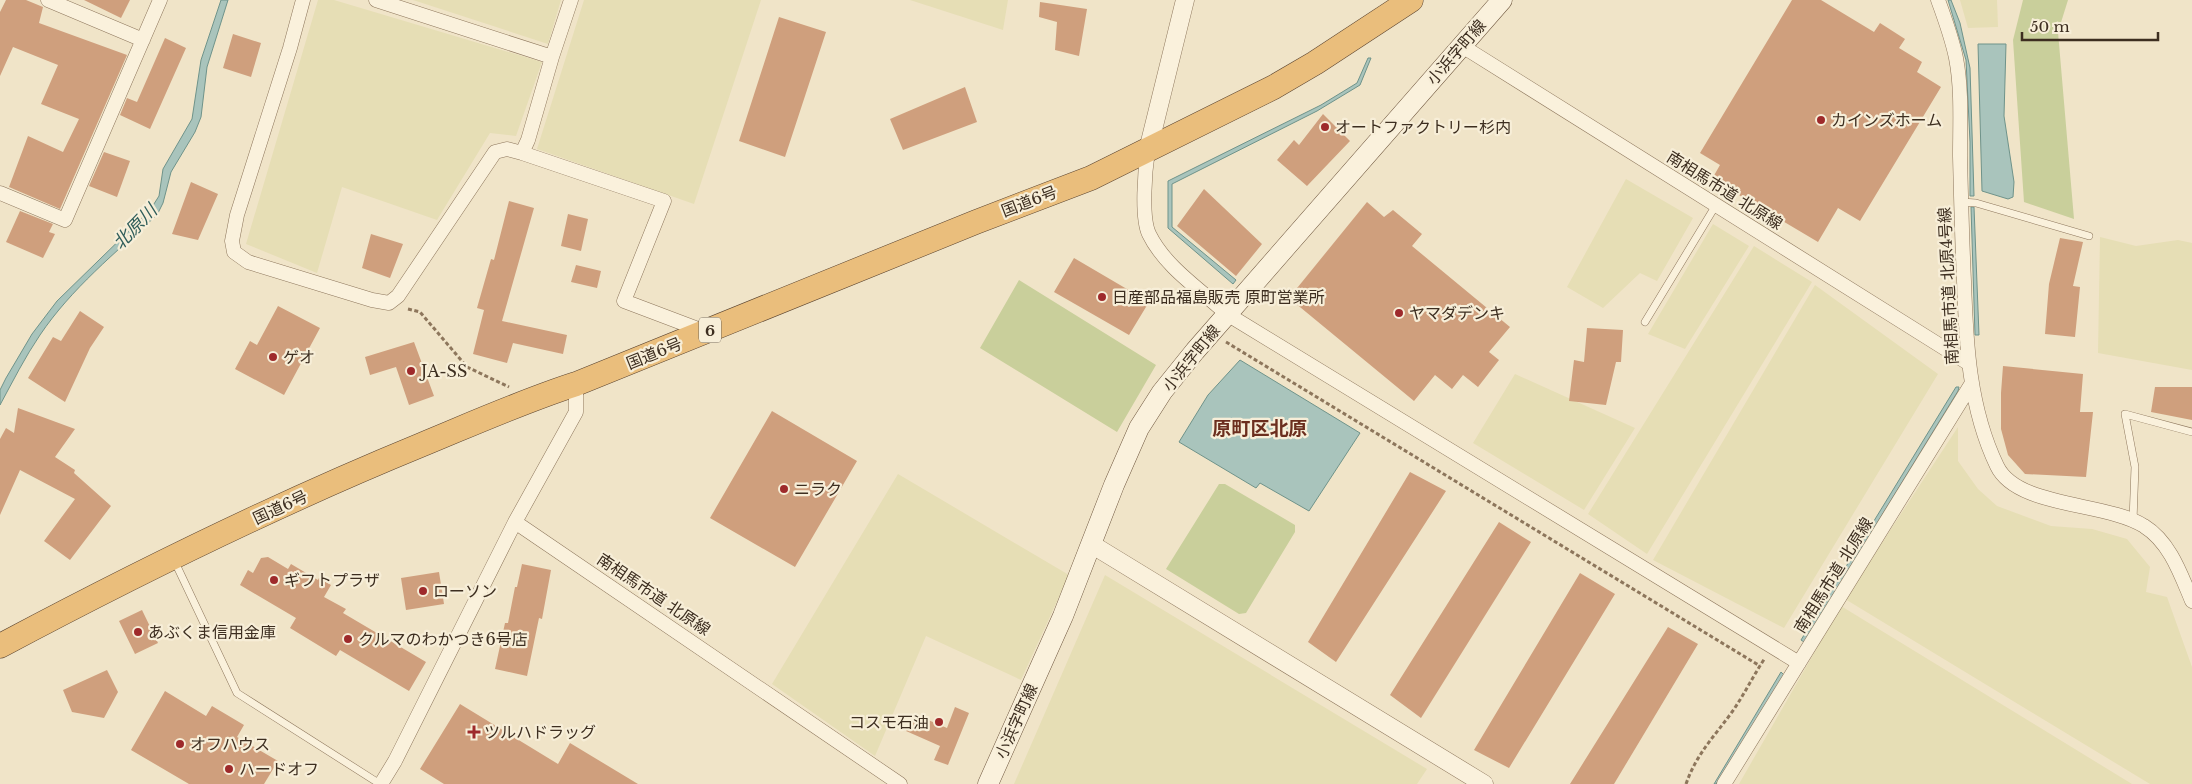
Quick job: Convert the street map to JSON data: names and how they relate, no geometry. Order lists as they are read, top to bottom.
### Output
{
  "streets": {
    "highway": ["国道6号", "6"],
    "main road": ["小浜字町線"],
    "street": ["南相馬市道 北原線", "南相馬市道 北原4号線"]
  },
  "crossings": [
    ["小浜字町線", "南相馬市道 北原線"],
    ["南相馬市道 北原線", "南相馬市道 北原4号線"]
  ],
  "districts": ["原町区北原"],
  "water": ["北原川"],
  "places": {
    "other": [
      "カインズホーム",
      "オートファクトリー杉内",
      "日産部品福島販売 原町営業所",
      "ヤマダデンキ",
      "ゲオ",
      "JA-SS",
      "ニラク",
      "ギフトプラザ",
      "ローソン",
      "あぶくま信用金庫",
      "クルマのわかつき6号店",
      "コスモ石油",
      "オフハウス",
      "ハードオフ"
    ],
    "health": ["ツルハドラッグ"]
  },
  "scale_bar": "50 m"
}
